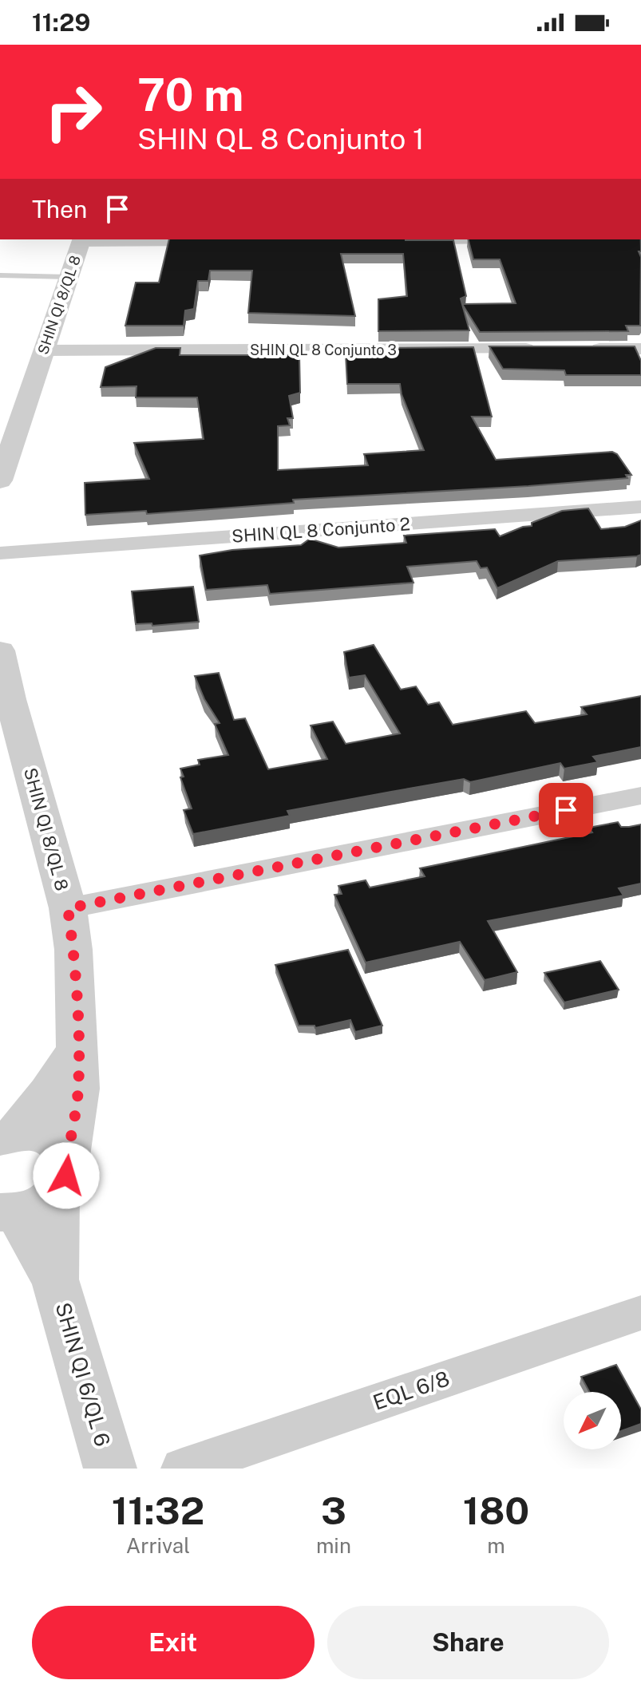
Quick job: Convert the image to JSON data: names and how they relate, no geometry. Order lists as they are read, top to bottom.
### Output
{
  "streets": {
    "street": [
      "SHIN QI 8/QL 8",
      "SHIN QL 8 Conjunto 3",
      "SHIN QL 8 Conjunto 2",
      "SHIN QI 6/QL 6",
      "EQL 6/8"
    ]
  },
  "crossings": [
    ["SHIN QI 8/QL 8", "SHIN QL 8 Conjunto 3"],
    ["SHIN QI 8/QL 8", "SHIN QI 6/QL 6"]
  ],
  "north": "bottom left",
  "page": {
    "status": "11:29",
    "turn": ["70 m", "SHIN QL 8 Conjunto 1"],
    "then": "Then",
    "eta": [
      "11:32",
      "Arrival",
      "3",
      "min",
      "180",
      "m"
    ],
    "buttons": ["Exit", "Share"]
  }
}
